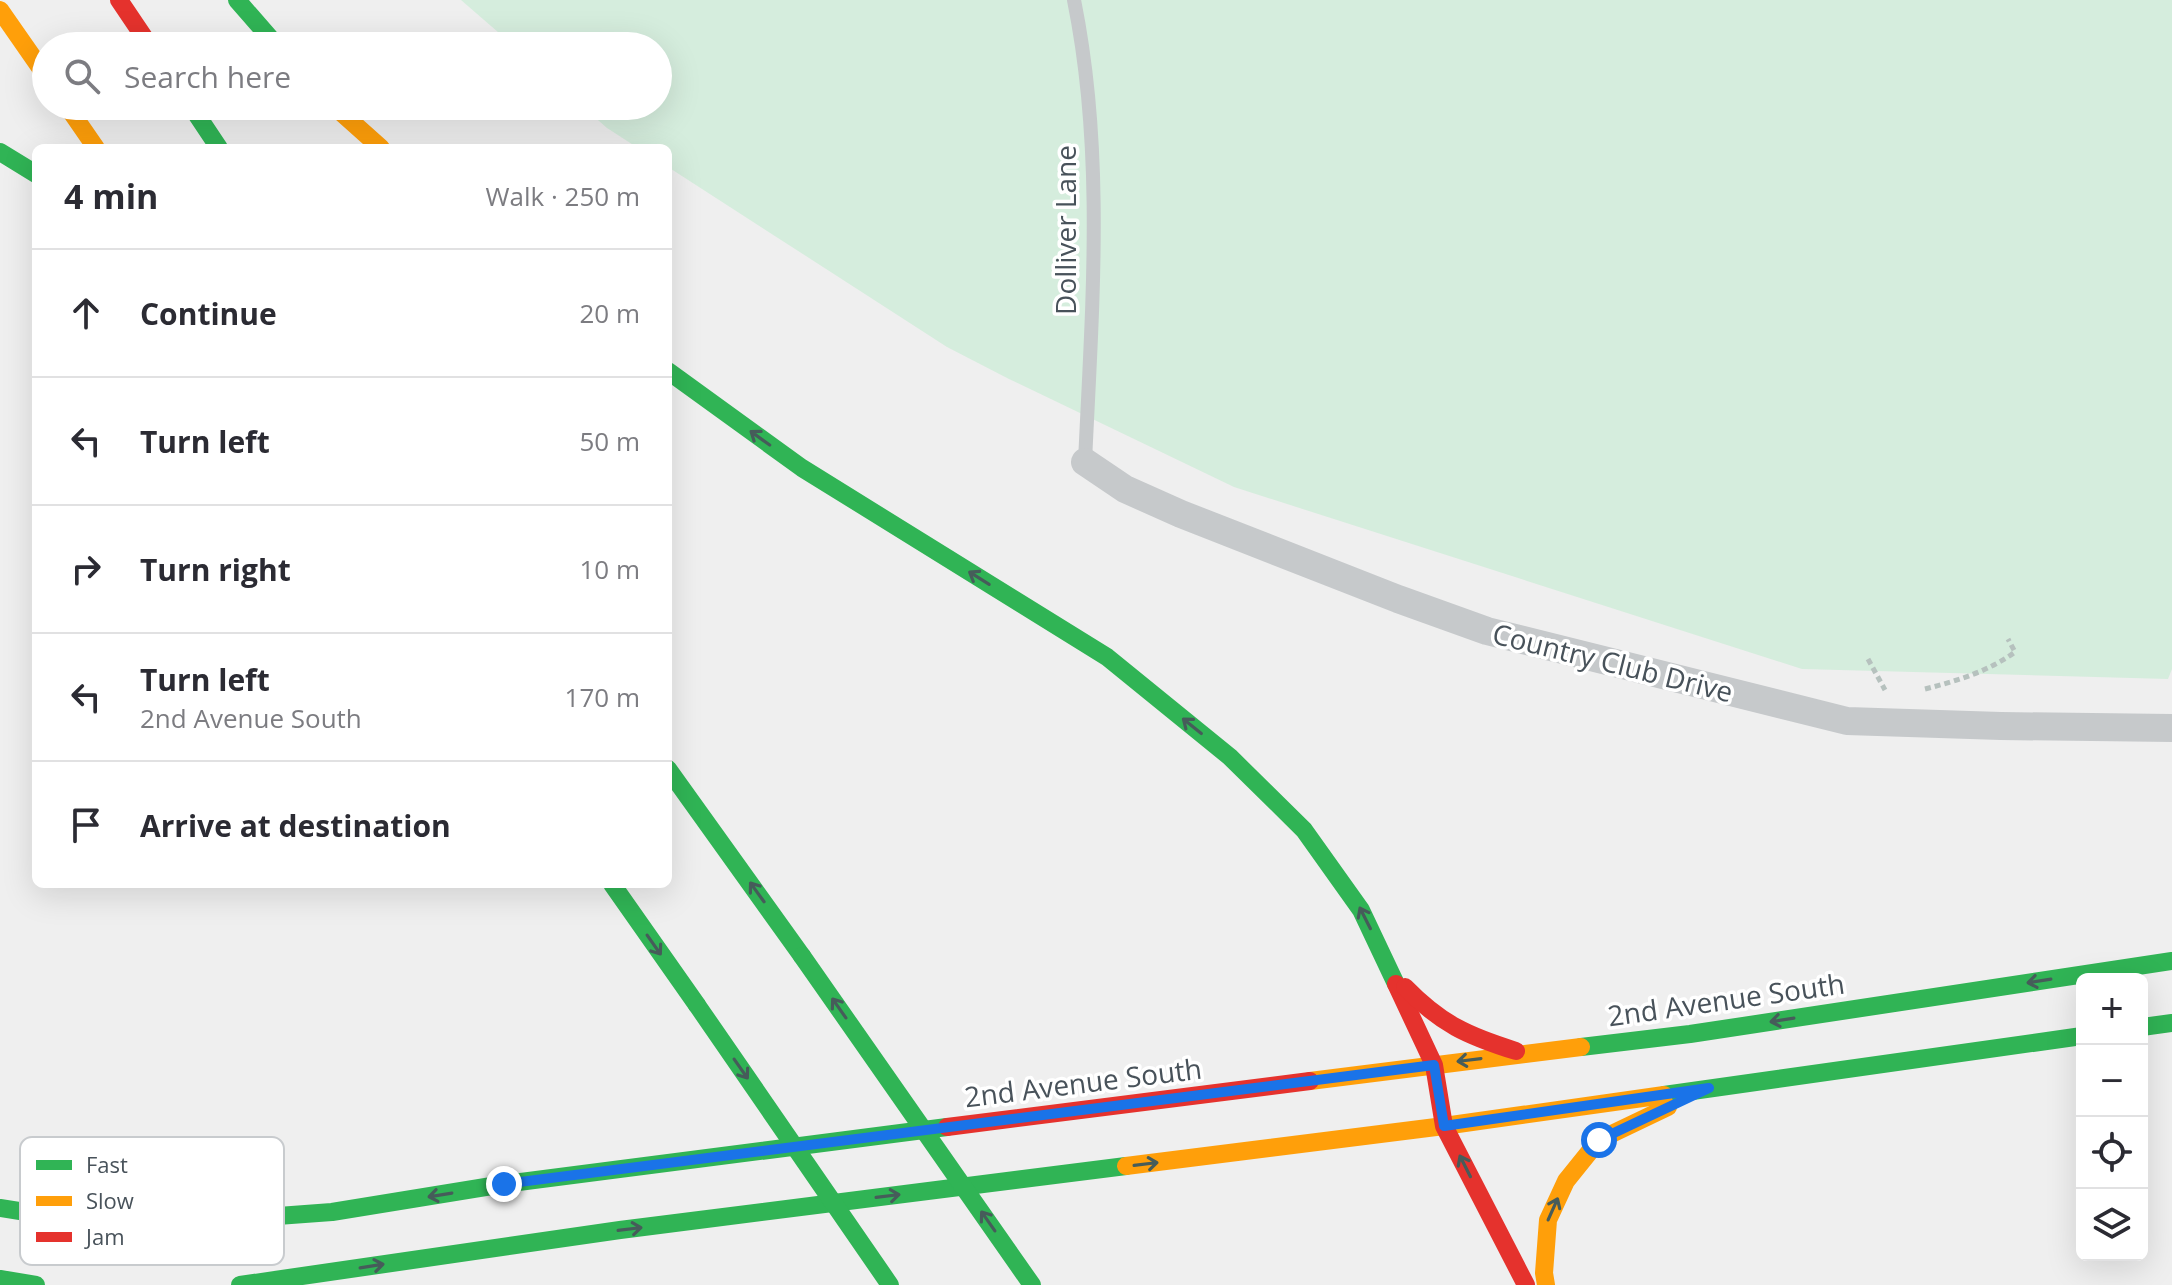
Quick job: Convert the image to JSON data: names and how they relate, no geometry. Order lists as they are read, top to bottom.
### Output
{
  "streets": {
    "main road": ["2nd Avenue South"],
    "street": ["Country Club Drive"],
    "lane": ["Dolliver Lane"]
  },
  "crossings": [
    ["Dolliver Lane", "Country Club Drive"]
  ],
  "legend": ["Fast", "Slow", "Jam"],
  "page": {
    "search": "Search here",
    "heading": ["4 min", "Walk · 250 m"],
    "list": [
      ["Continue", "20 m"],
      ["Turn left", "50 m"],
      ["Turn right", "10 m"],
      ["Turn left", "2nd Avenue South", "170 m"],
      "Arrive at destination"
    ],
    "map_buttons": ["+", "−"]
  }
}
